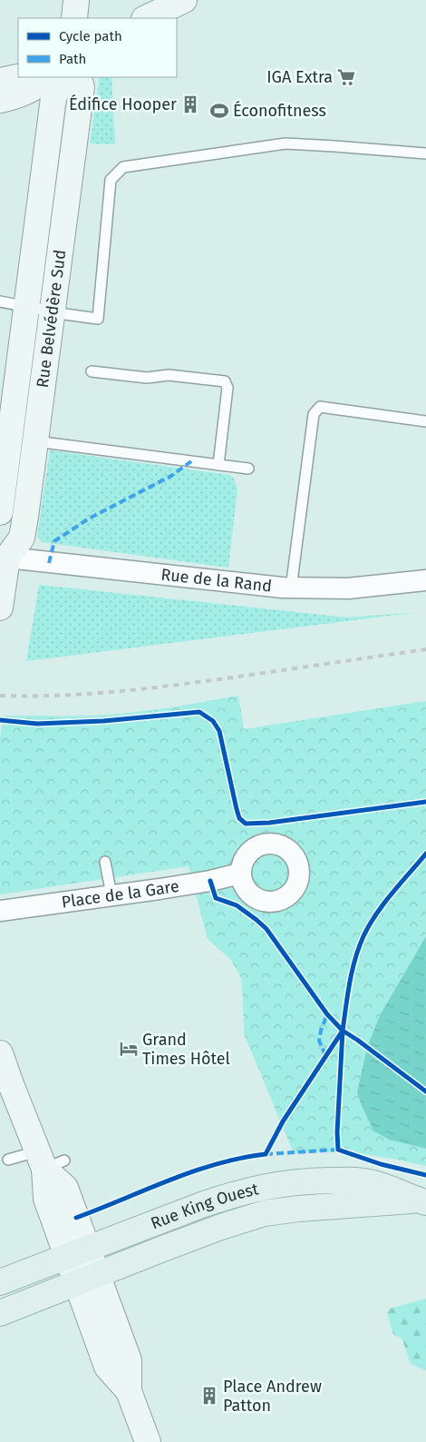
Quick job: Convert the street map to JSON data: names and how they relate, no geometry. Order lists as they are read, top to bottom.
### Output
{
  "streets": {
    "main road": ["Rue Belvédère Sud", "Rue King Ouest"],
    "street": ["Rue de la Rand", "Place de la Gare"]
  },
  "crossings": [
    ["Rue Belvédère Sud", "Rue de la Rand"]
  ],
  "places": {
    "supermarket": ["IGA Extra"],
    "building": ["Édifice Hooper", "Place Andrew Patton"],
    "sports": ["Éconofitness"],
    "hotel": ["Grand Times Hôtel"]
  },
  "legend": ["Cycle path", "Path"]
}
